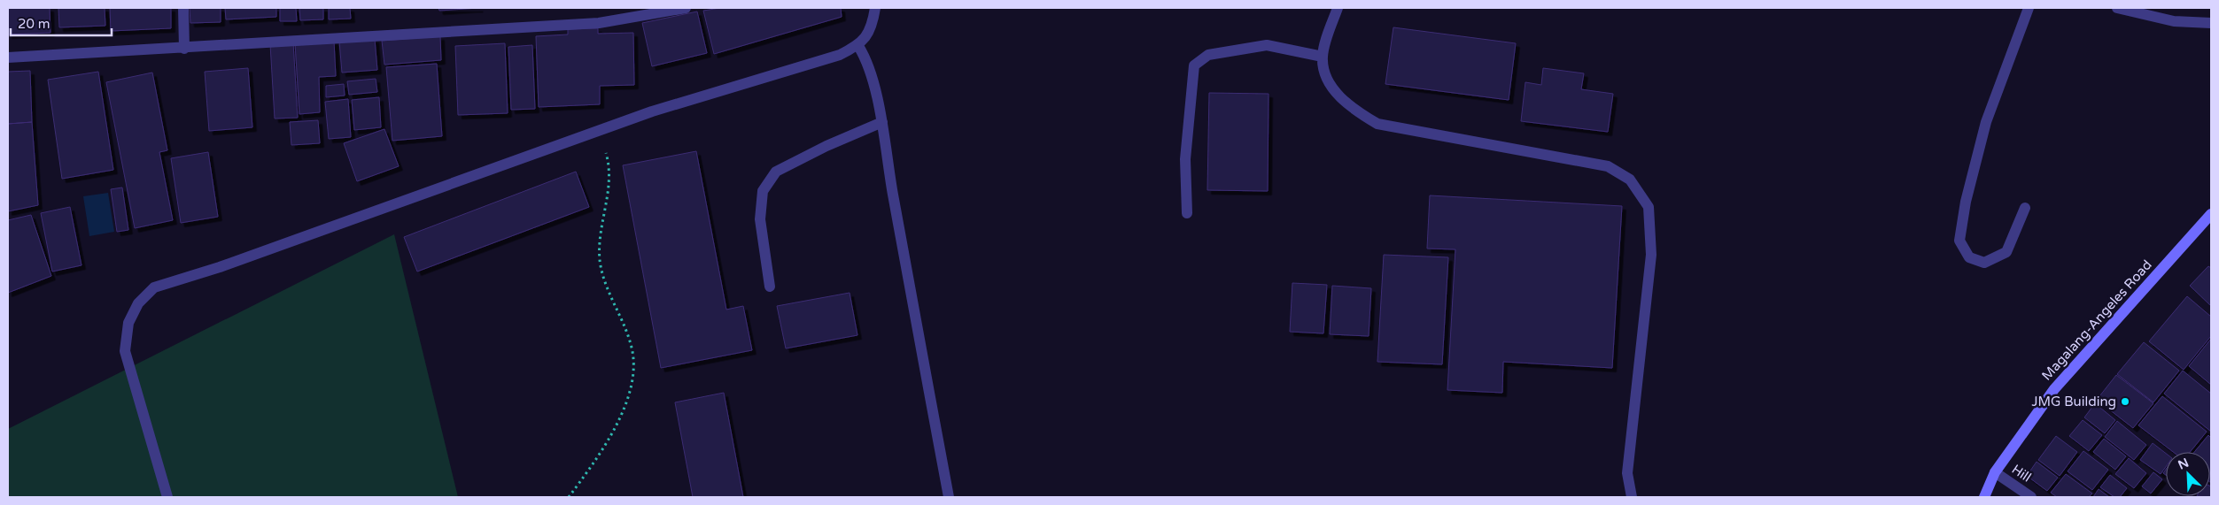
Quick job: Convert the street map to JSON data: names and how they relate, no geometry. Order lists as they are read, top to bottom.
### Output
{
  "streets": {
    "main road": ["Magalang-Angeles Road"],
    "street": ["Hill"]
  },
  "crossings": [
    ["Magalang-Angeles Road", "Hill"]
  ],
  "places": ["JMG Building"],
  "scale_bar": "20 m",
  "north": "top left"
}
